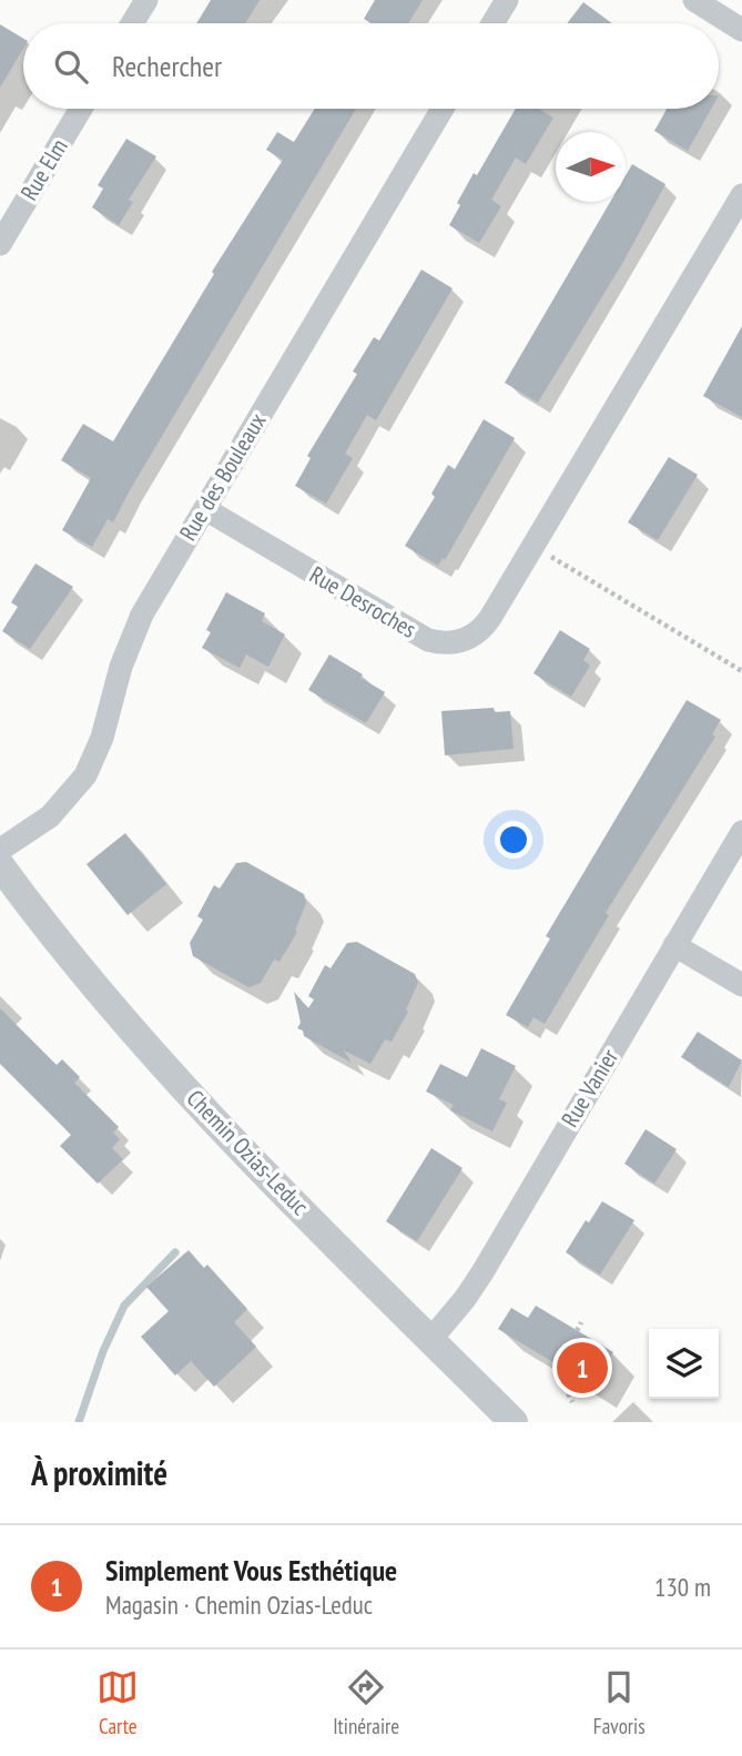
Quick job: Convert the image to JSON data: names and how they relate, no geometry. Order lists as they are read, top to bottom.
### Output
{
  "streets": {
    "street": [
      "Rue Elm",
      "Rue des Bouleaux",
      "Rue Desroches",
      "Rue Vanier",
      "Chemin Ozias-Leduc"
    ]
  },
  "crossings": [
    ["Rue des Bouleaux", "Rue Desroches"],
    ["Rue Vanier", "Chemin Ozias-Leduc"]
  ],
  "north": "right",
  "page": {
    "search": "Rechercher",
    "pins": "1",
    "heading": "À proximité",
    "list": [
      {
        "mark": "1",
        "name": "Simplement Vous Esthétique",
        "note": "Magasin · Chemin Ozias-Leduc",
        "value": "130 m"
      }
    ],
    "nav": ["Carte", "Itinéraire", "Favoris"]
  }
}
